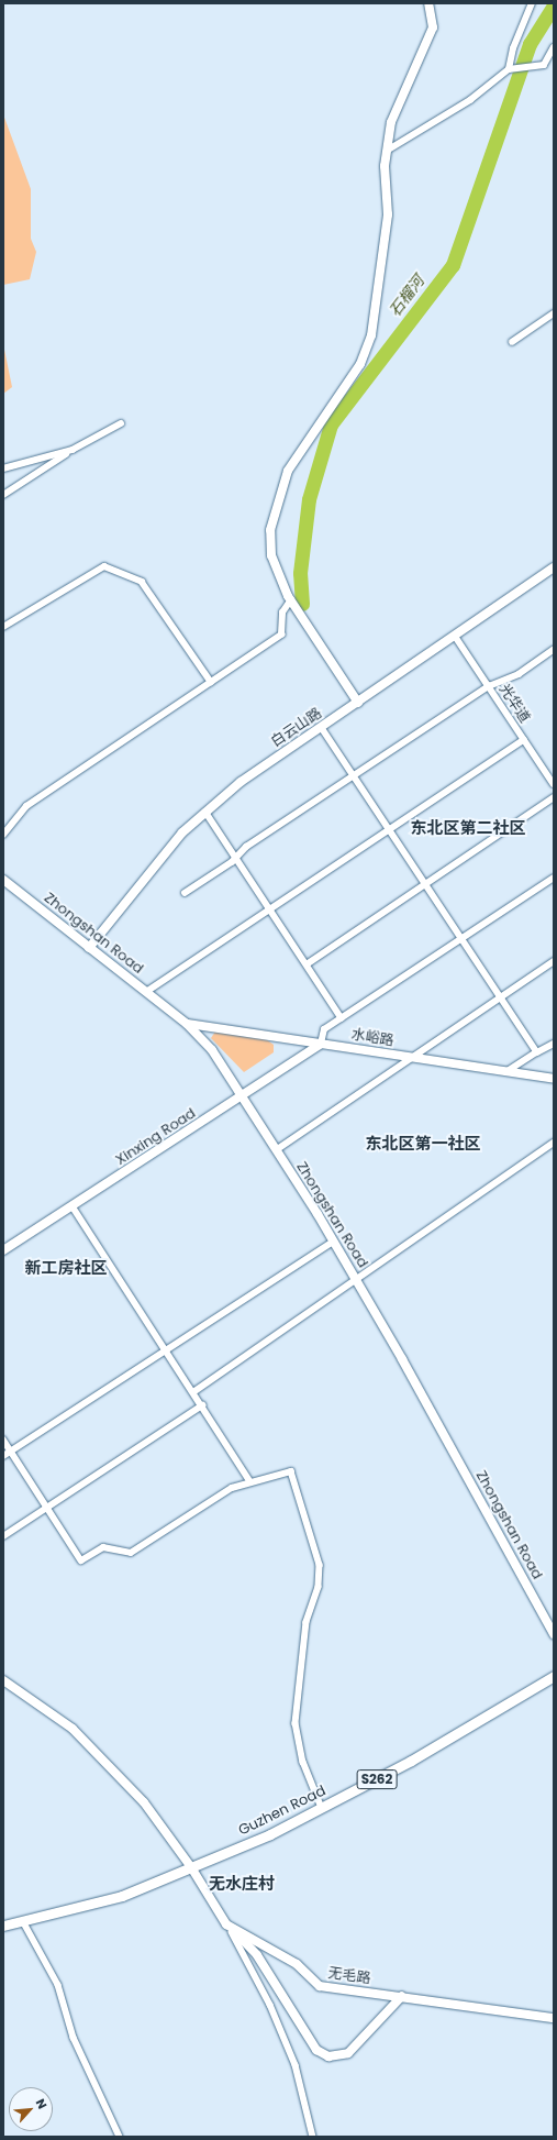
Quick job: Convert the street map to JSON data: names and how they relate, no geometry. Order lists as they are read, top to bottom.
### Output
{
  "streets": {
    "main road": ["S262", "Guzhen Road"],
    "street": [
      "光华道",
      "白云山路",
      "Zhongshan Road",
      "水峪路",
      "Xinxing Road",
      "无毛路"
    ]
  },
  "crossings": [
    ["光华道", "白云山路"],
    ["白云山路", "Zhongshan Road"],
    ["Zhongshan Road", "水峪路"],
    ["Zhongshan Road", "Xinxing Road"],
    ["水峪路", "Xinxing Road"],
    ["Guzhen Road", "无毛路"]
  ],
  "districts": [
    "东北区第二社区",
    "东北区第一社区",
    "新工房社区",
    "无水庄村"
  ],
  "water": ["石榴河"],
  "north": "top right"
}
